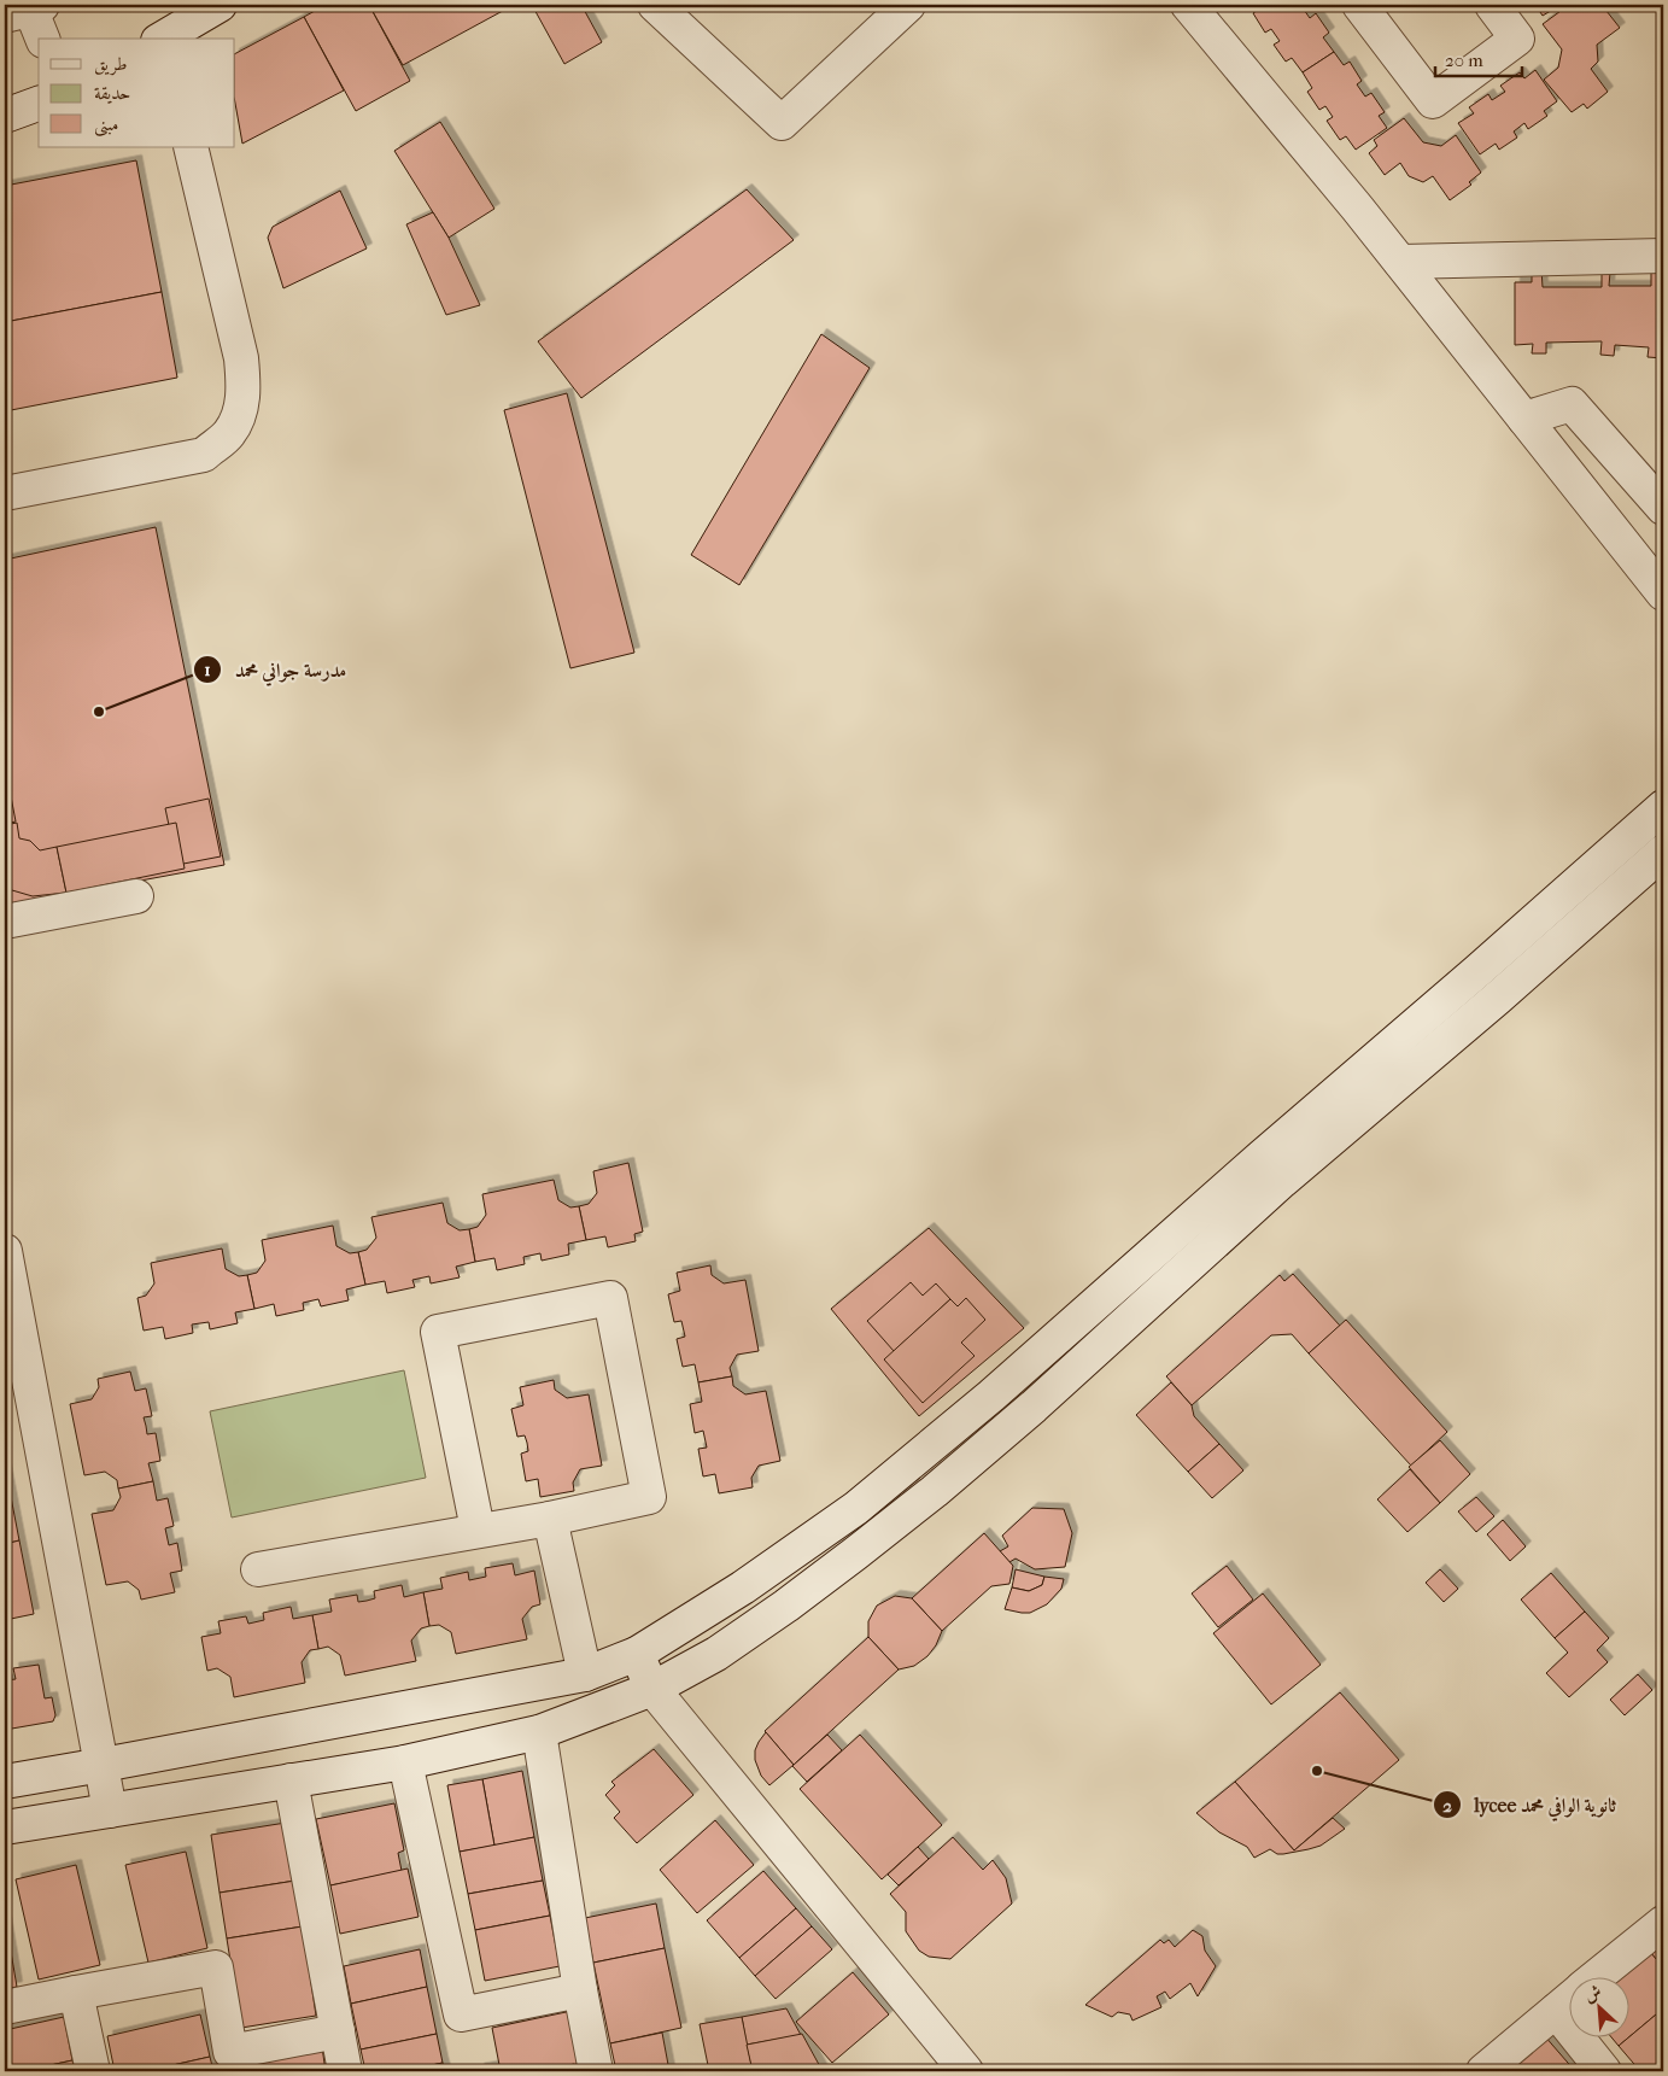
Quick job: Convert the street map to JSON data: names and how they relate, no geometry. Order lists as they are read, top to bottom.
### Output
{
  "places": ["مدرسة جواني محمد", "lycee ثانوية الوافي محمد"],
  "legend": ["طريق", "حديقة", "مبنى"],
  "scale_bar": "20 m",
  "north": "top left"
}
